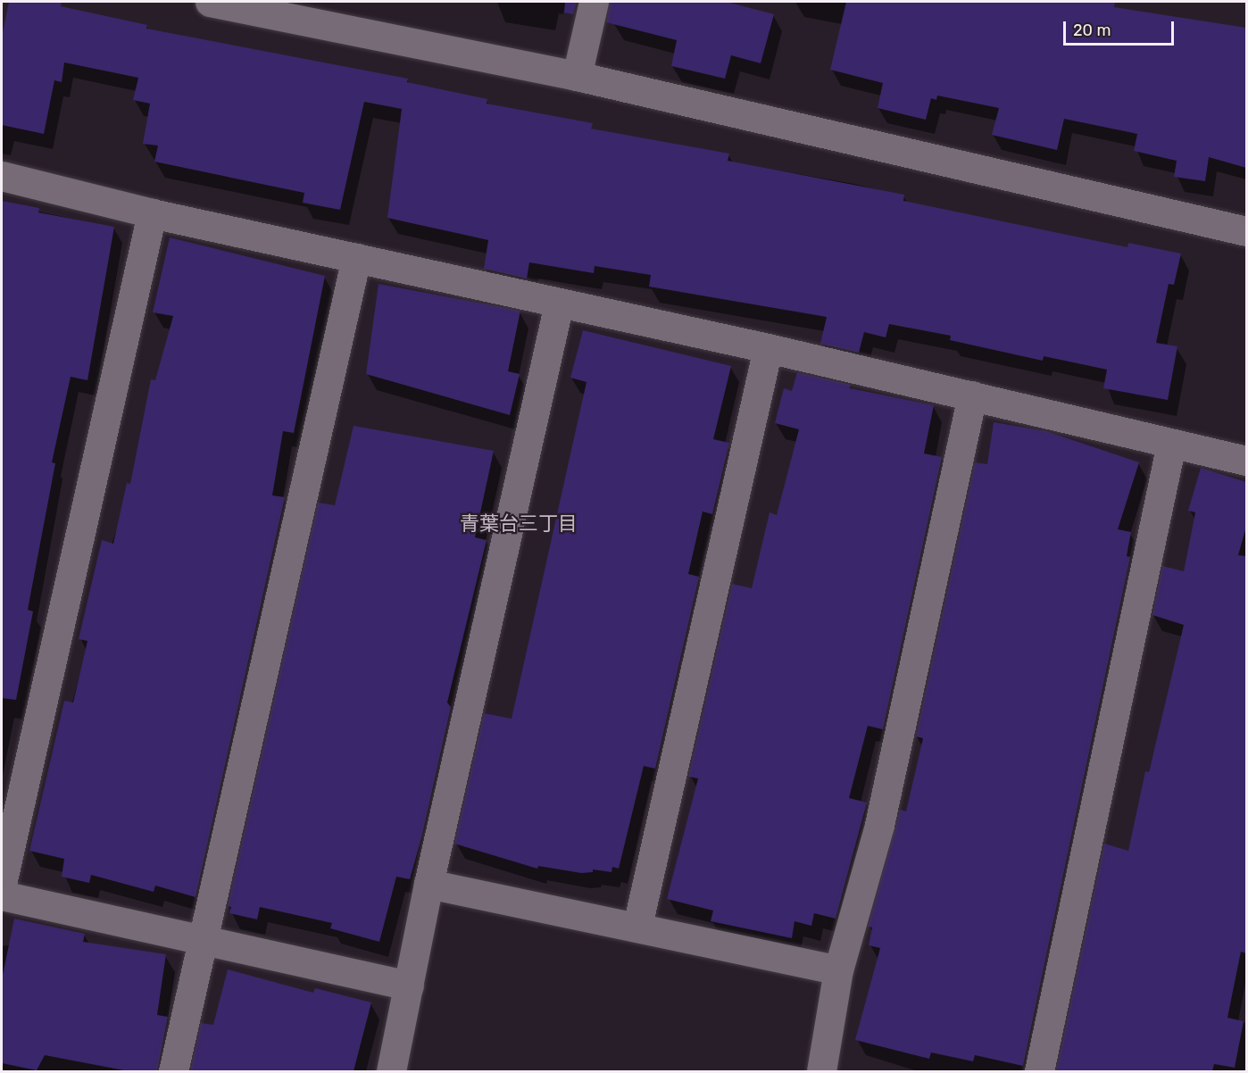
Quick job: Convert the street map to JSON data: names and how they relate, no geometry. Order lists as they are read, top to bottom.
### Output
{
  "districts": ["青葉台三丁目"],
  "scale_bar": "20 m"
}
